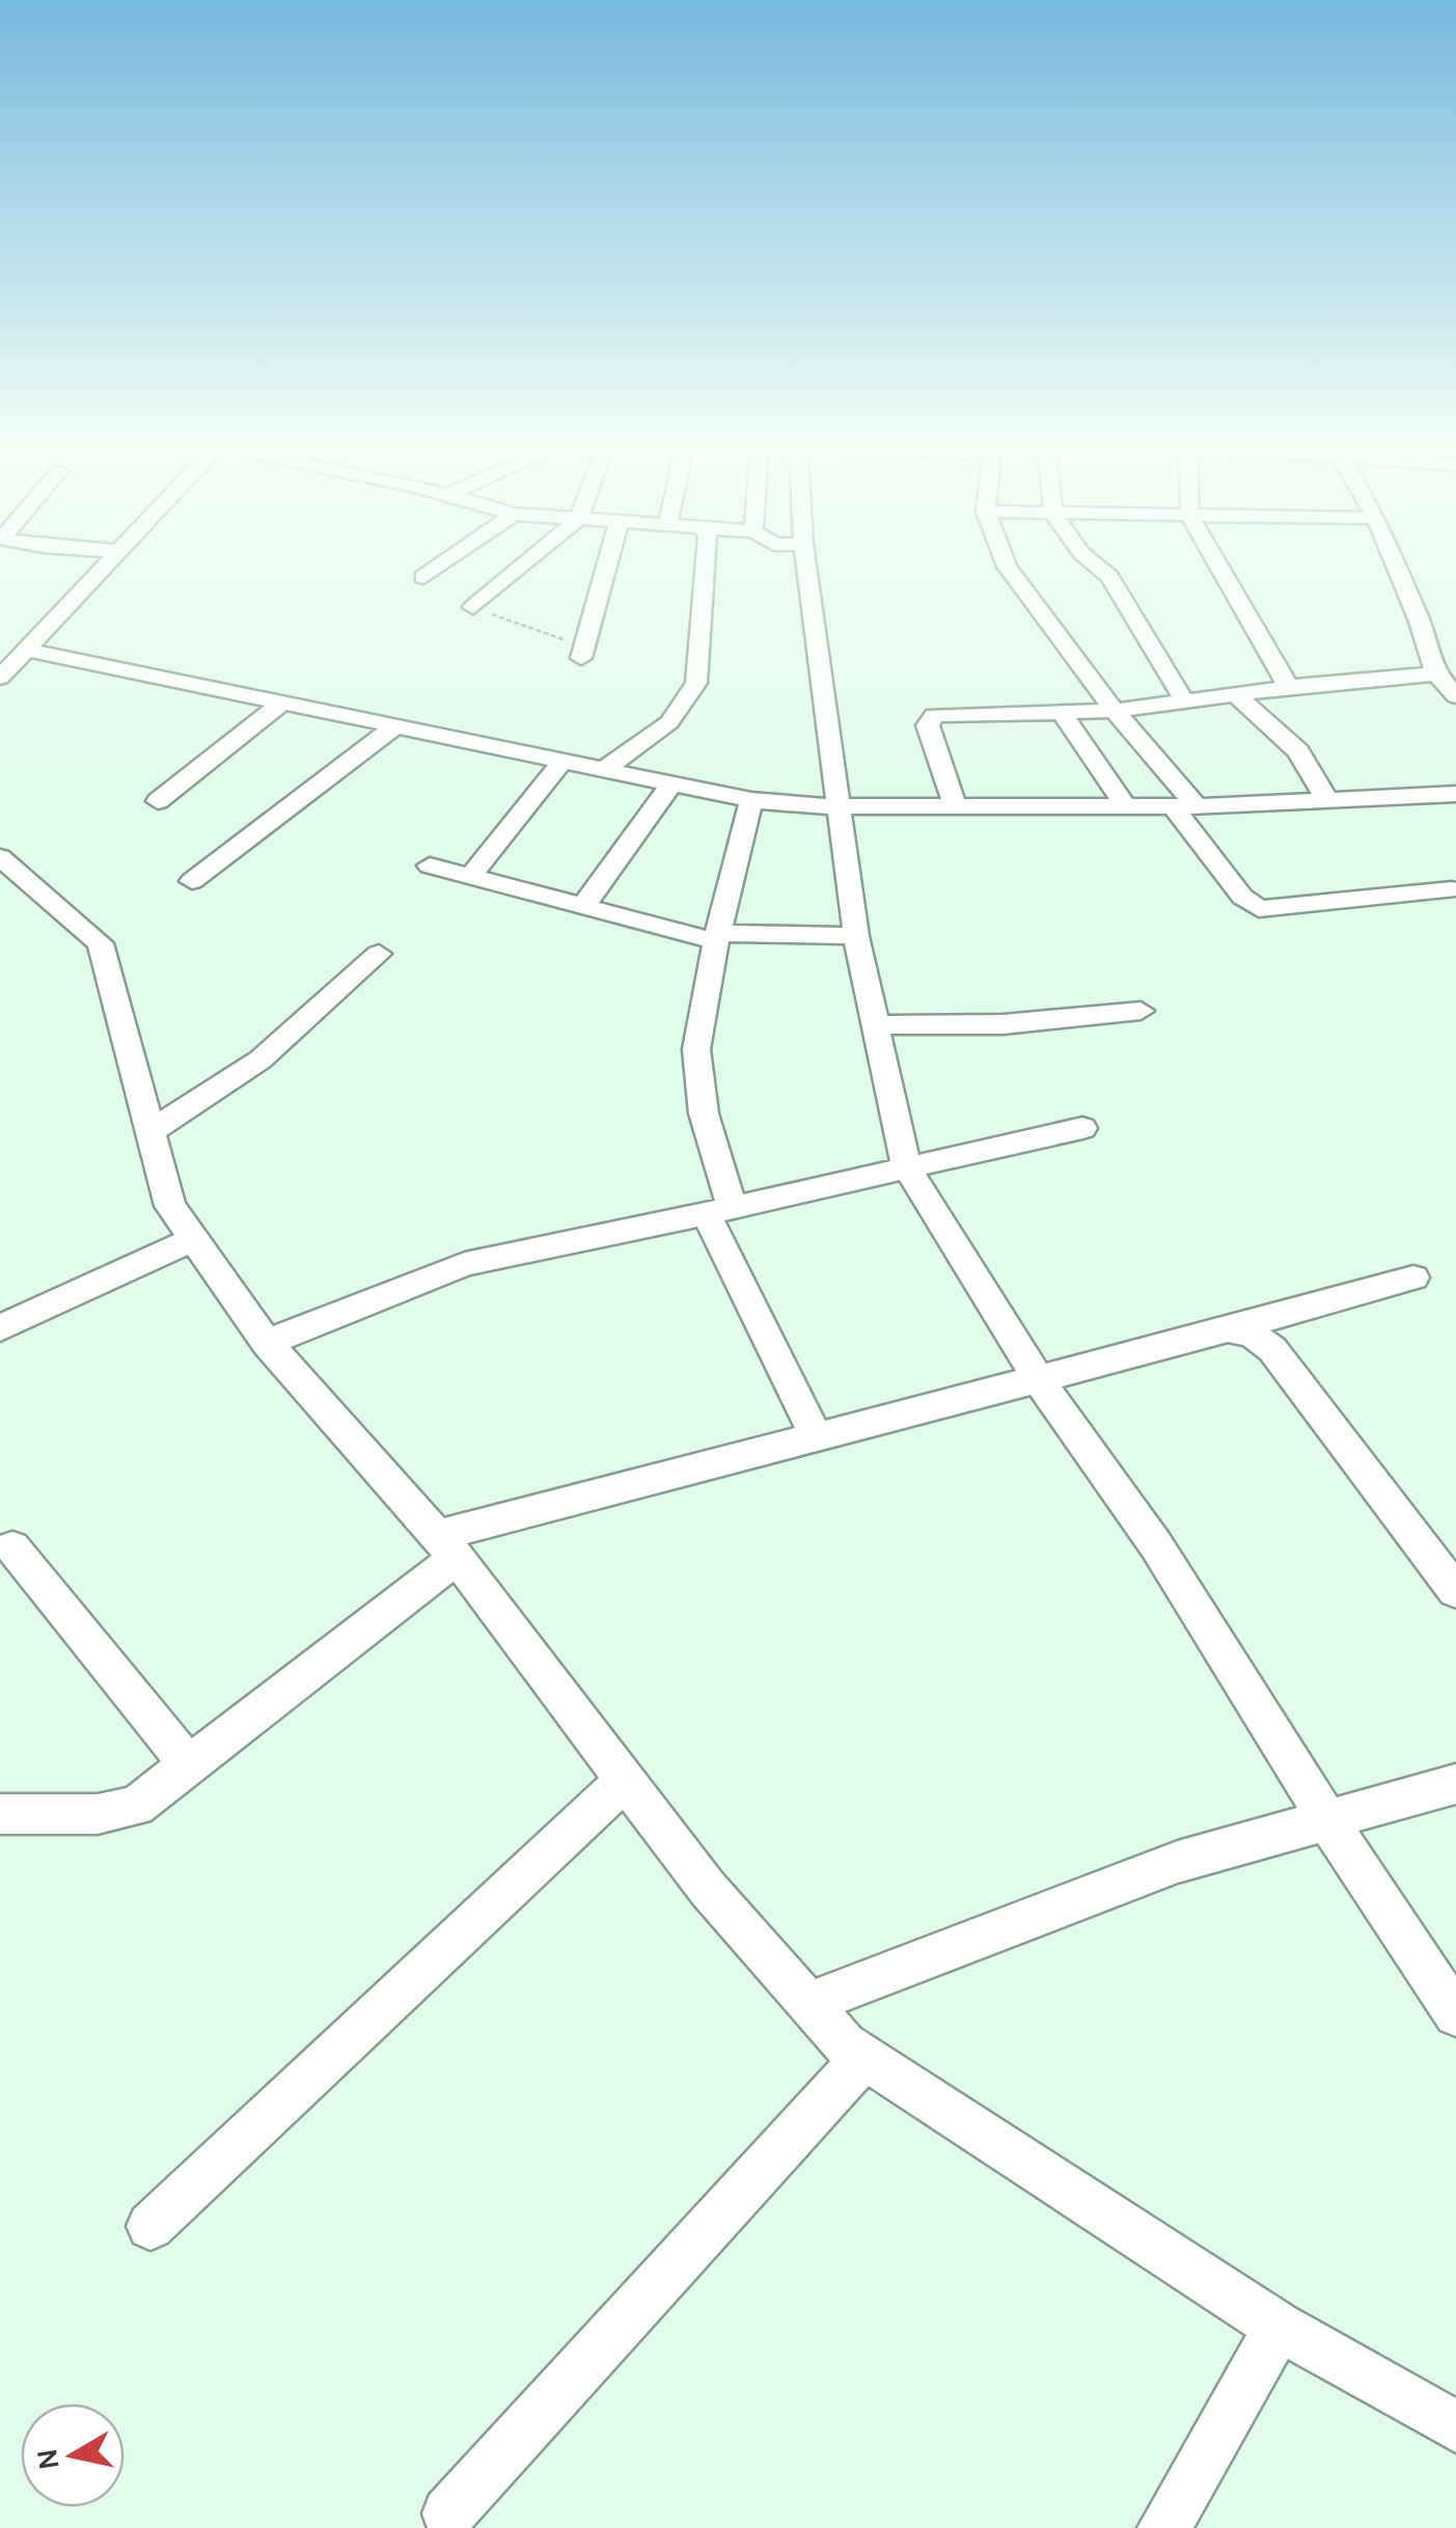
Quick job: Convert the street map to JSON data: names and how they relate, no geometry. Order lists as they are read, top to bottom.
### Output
{
  "north": "left"
}
